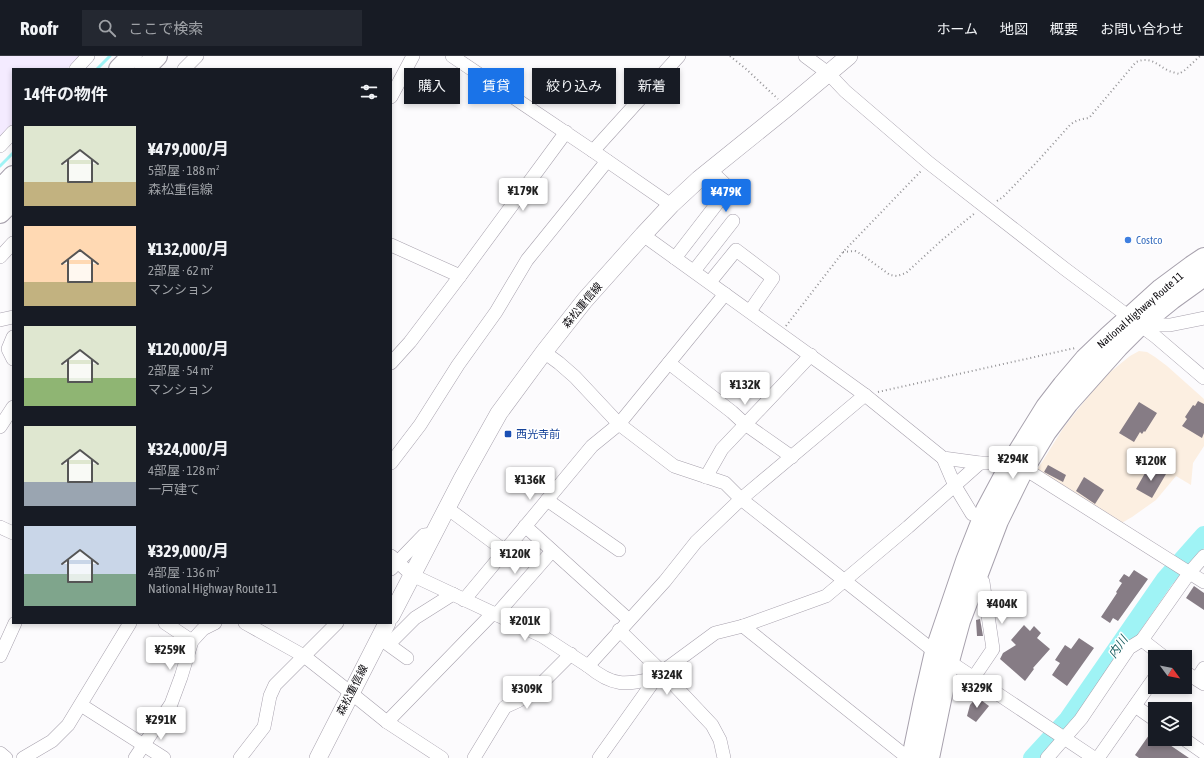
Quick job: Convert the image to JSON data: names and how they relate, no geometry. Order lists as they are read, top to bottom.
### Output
{
  "streets": {
    "highway": ["National Highway Route 11"],
    "main road": ["森松重信線"]
  },
  "water": ["内川"],
  "places": {
    "other": ["Costco"],
    "transit": ["西光寺前"]
  },
  "north": "bottom right",
  "page": {
    "header": "Roofr",
    "search": "ここで検索",
    "nav": [
      "ホーム",
      "地図",
      "概要",
      "お問い合わせ"
    ],
    "chip": [
      "購入",
      "賃貸",
      "絞り込み",
      "新着"
    ],
    "heading": "14件の物件",
    "list": [
      {
        "name": "¥479,000/月",
        "note": "5部屋 · 188 m² · 森松重信線"
      },
      {
        "name": "¥132,000/月",
        "note": "2部屋 · 62 m² · マンション"
      },
      {
        "name": "¥120,000/月",
        "note": "2部屋 · 54 m² · マンション"
      },
      {
        "name": "¥324,000/月",
        "note": "4部屋 · 128 m² · 一戸建て"
      },
      {
        "name": "¥329,000/月",
        "note": "4部屋 · 136 m² · National Highway Route 11"
      }
    ],
    "price": [
      "¥179K",
      "¥479K",
      "¥132K",
      "¥294K",
      "¥120K",
      "¥136K",
      "¥120K",
      "¥404K",
      "¥201K",
      "¥259K",
      "¥324K",
      "¥329K",
      "¥309K",
      "¥291K"
    ]
  }
}
